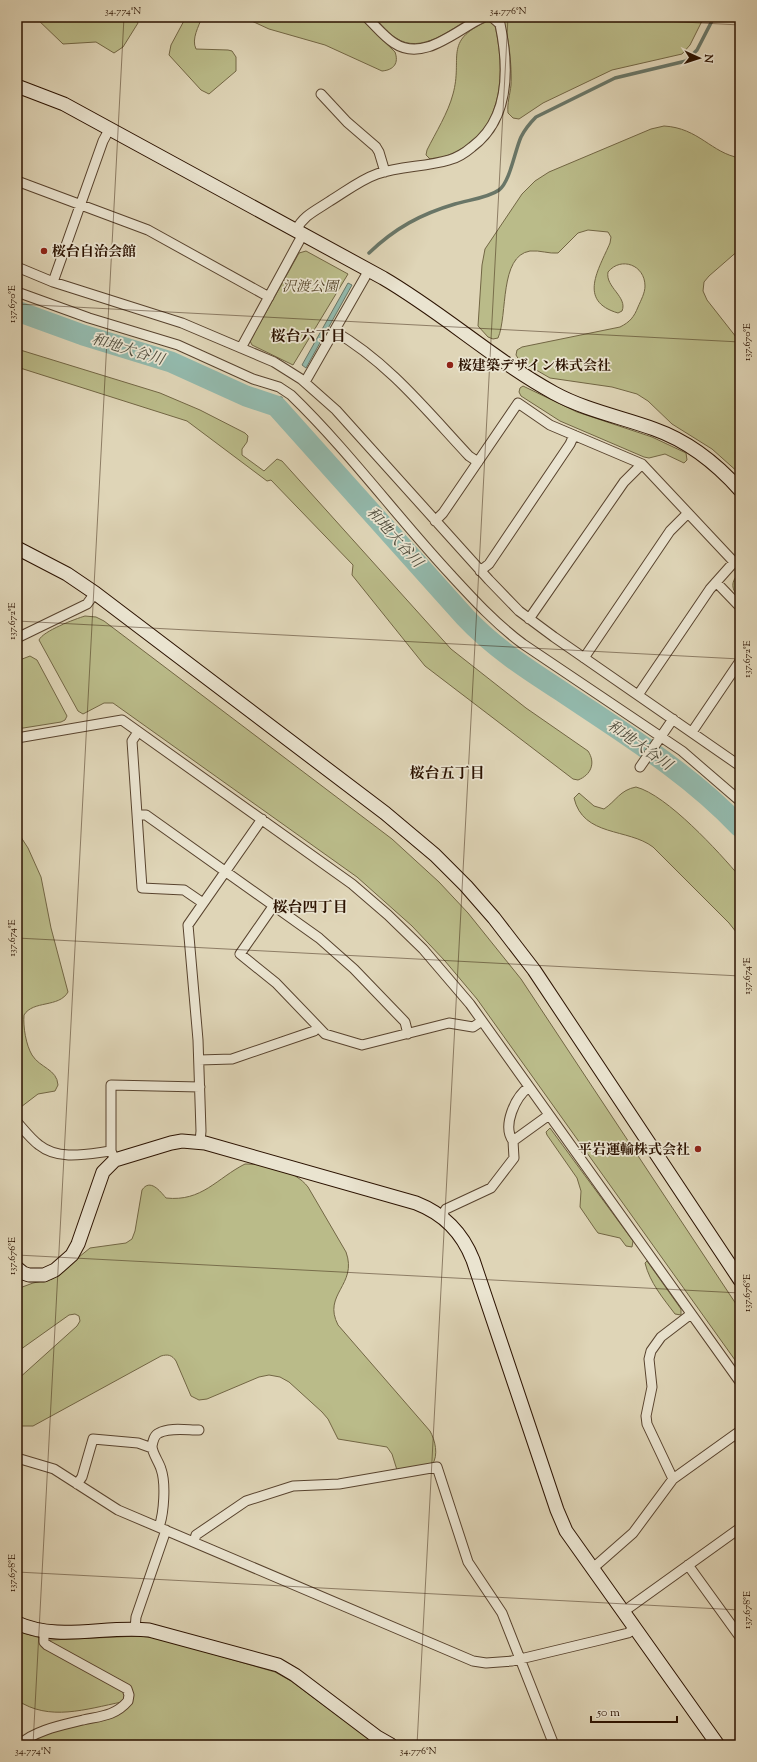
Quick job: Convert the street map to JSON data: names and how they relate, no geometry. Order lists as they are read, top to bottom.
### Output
{
  "districts": ["桜台六丁目", "桜台五丁目", "桜台四丁目"],
  "water": ["和地大谷川"],
  "parks": ["沢渡公園"],
  "places": ["桜台自治会館", "桜建築デザイン株式会社", "平岩運輸株式会社"],
  "scale_bar": "50 m",
  "north": "right",
  "coordinates": [
    "34.774°N",
    "34.776°N",
    "137.670°E",
    "137.672°E",
    "137.674°E",
    "137.676°E",
    "137.678°E"
  ]
}
